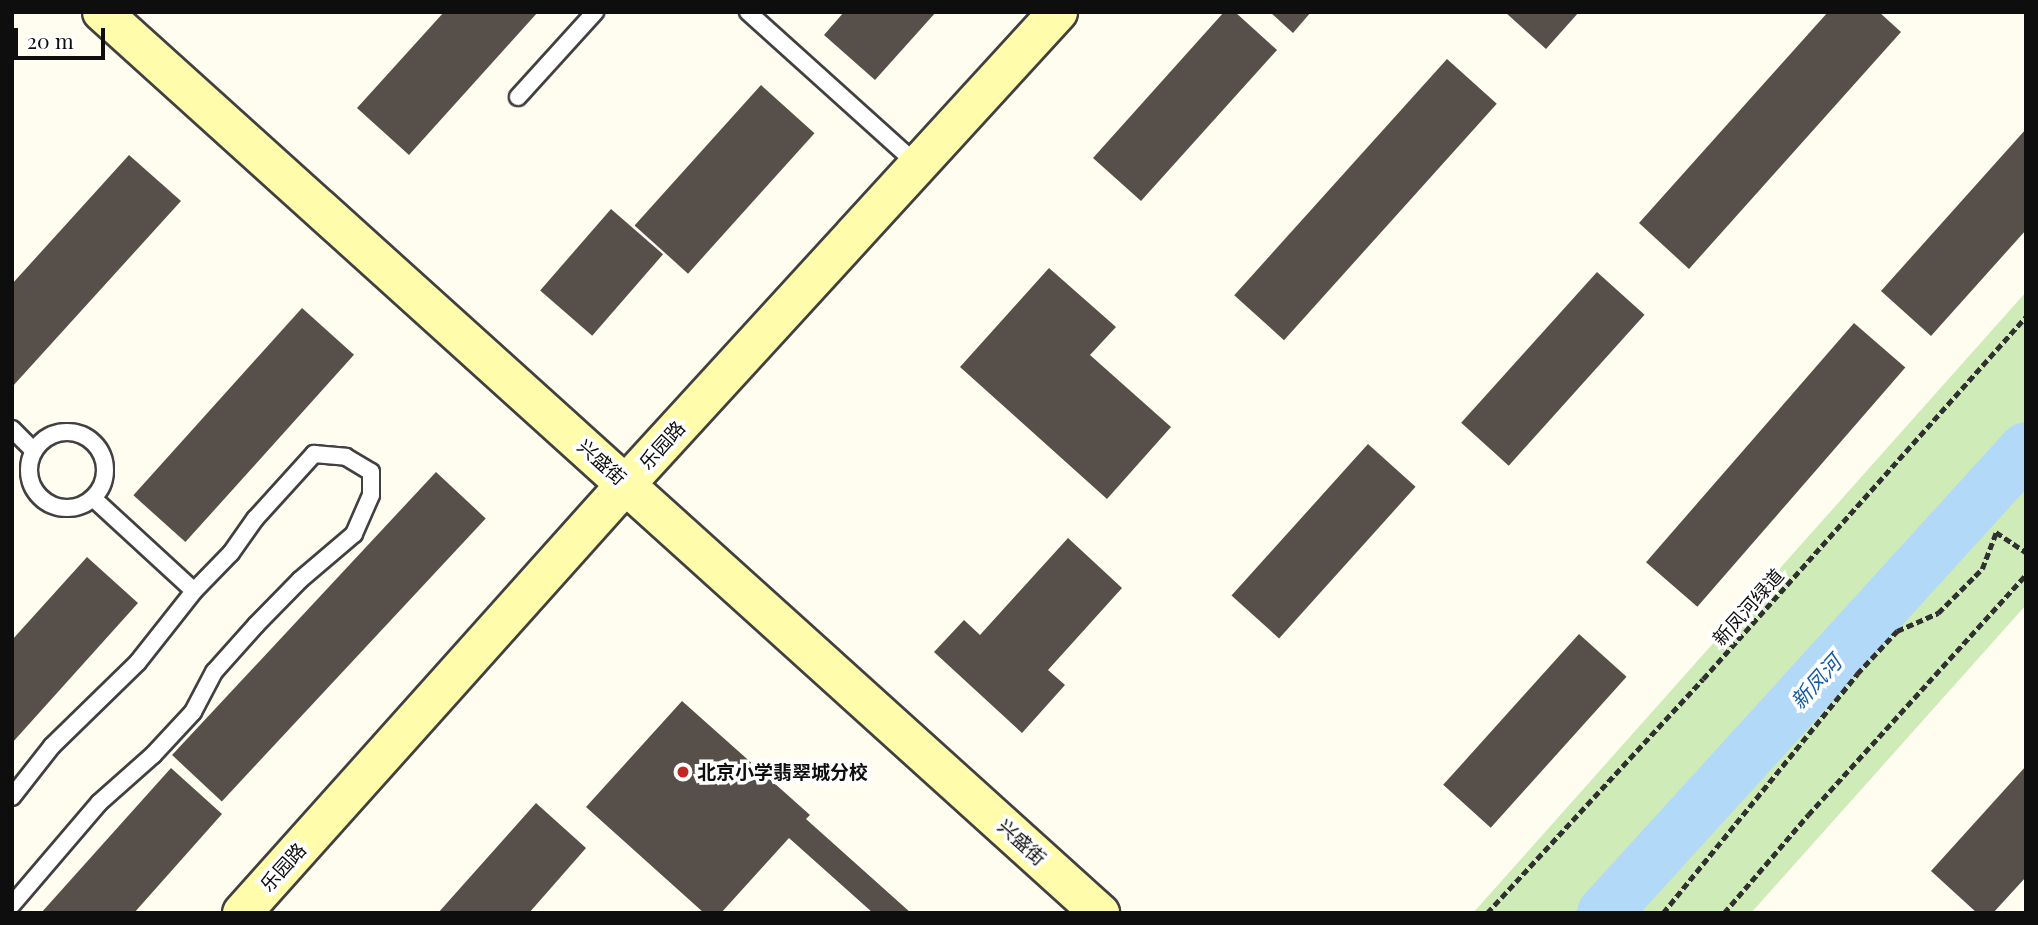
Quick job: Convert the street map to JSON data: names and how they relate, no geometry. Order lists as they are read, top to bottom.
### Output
{
  "streets": {
    "street": ["乐园路", "兴盛街"],
    "path": ["新凤河绿道"]
  },
  "crossings": [
    ["乐园路", "兴盛街"]
  ],
  "water": ["新凤河"],
  "places": ["北京小学翡翠城分校"],
  "scale_bar": "20 m"
}
